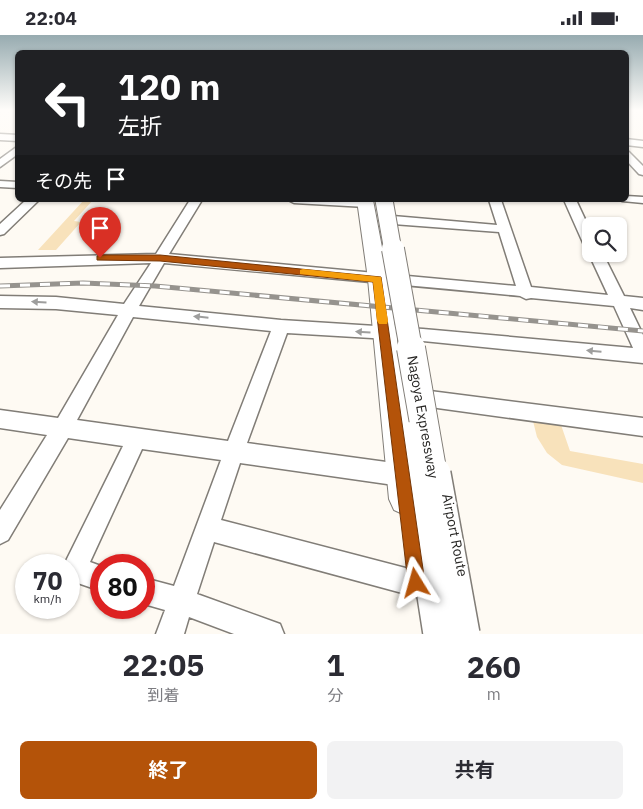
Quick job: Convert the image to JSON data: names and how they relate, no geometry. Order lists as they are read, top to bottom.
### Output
{
  "streets": {
    "highway": ["Nagoya Expressway", "Airport Route"]
  },
  "crossings": [
    ["Nagoya Expressway", "Airport Route"]
  ],
  "page": {
    "status": "22:04",
    "turn": ["120 m", "左折"],
    "then": "その先",
    "speed": "70 km/h",
    "limit": "80",
    "eta": [
      "22:05",
      "到着",
      "1",
      "分",
      "260",
      "m"
    ],
    "buttons": ["終了", "共有"]
  }
}
